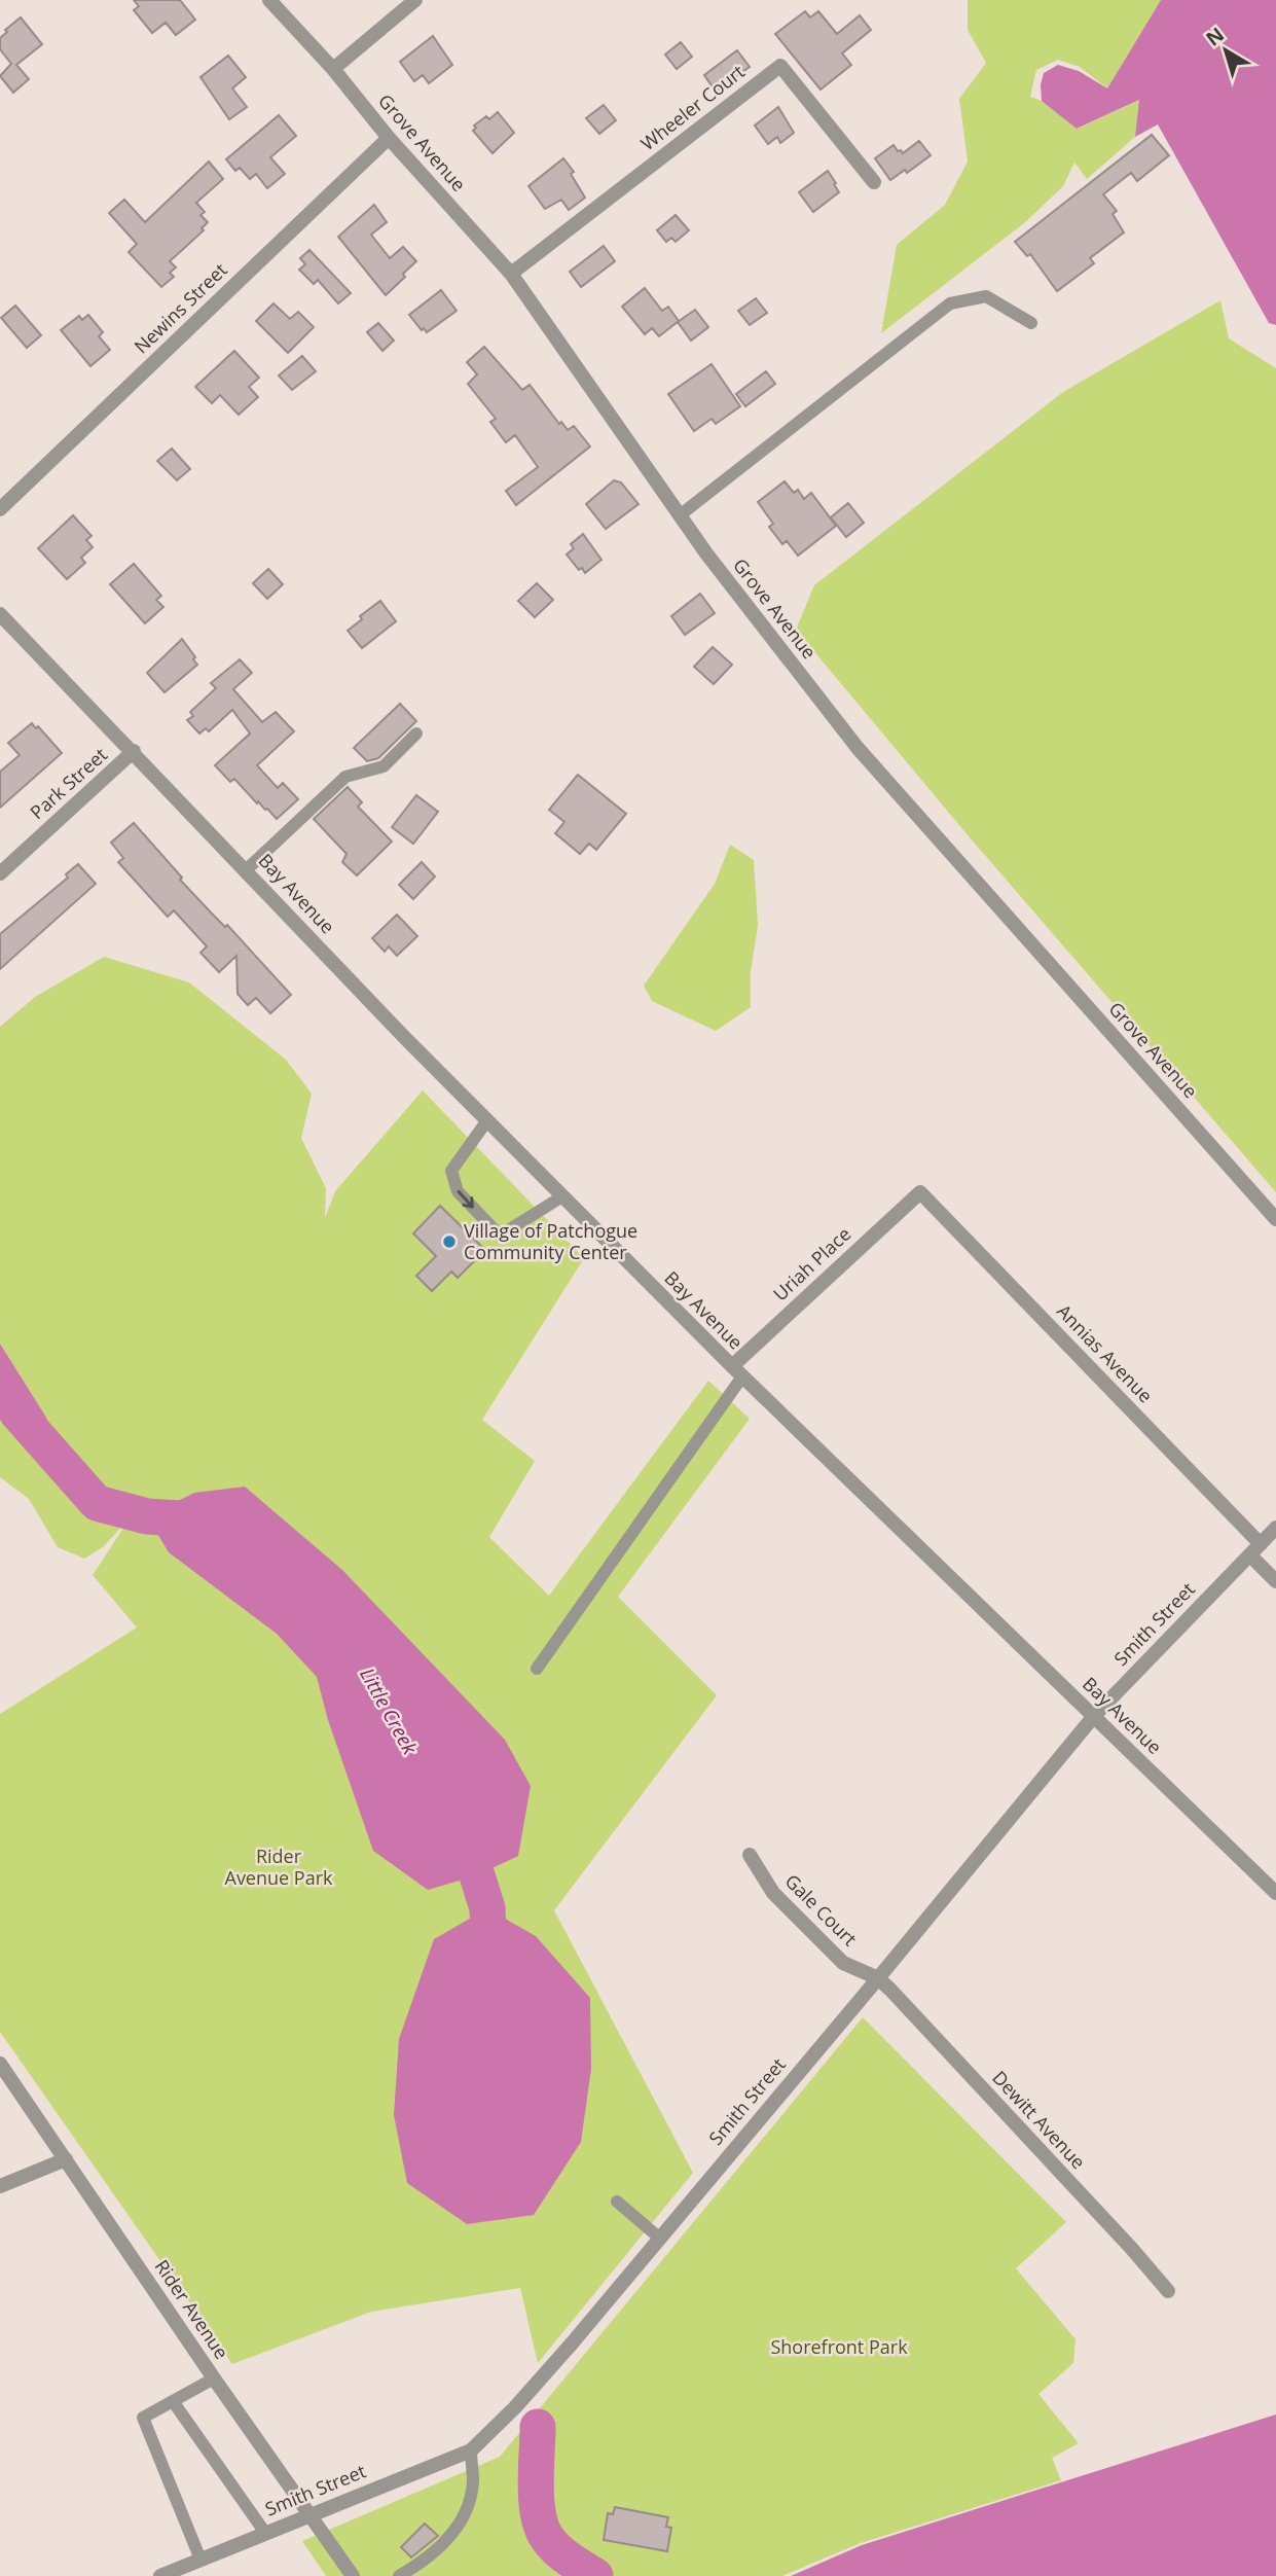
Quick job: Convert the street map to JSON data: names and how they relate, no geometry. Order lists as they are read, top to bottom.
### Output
{
  "streets": {
    "street": [
      "Wheeler Court",
      "Grove Avenue",
      "Newins Street",
      "Park Street",
      "Bay Avenue",
      "Uriah Place",
      "Annias Avenue",
      "Smith Street",
      "Gale Court",
      "Dewitt Avenue",
      "Rider Avenue"
    ]
  },
  "crossings": [
    ["Wheeler Court", "Grove Avenue"],
    ["Grove Avenue", "Newins Street"],
    ["Park Street", "Bay Avenue"],
    ["Bay Avenue", "Uriah Place"],
    ["Bay Avenue", "Smith Street"],
    ["Uriah Place", "Annias Avenue"],
    ["Annias Avenue", "Smith Street"],
    ["Smith Street", "Gale Court"],
    ["Smith Street", "Dewitt Avenue"],
    ["Smith Street", "Rider Avenue"],
    ["Gale Court", "Dewitt Avenue"]
  ],
  "water": ["Little Creek"],
  "parks": ["Rider Avenue Park", "Shorefront Park"],
  "places": ["Village of Patchogue Community Center"],
  "north": "top left"
}
